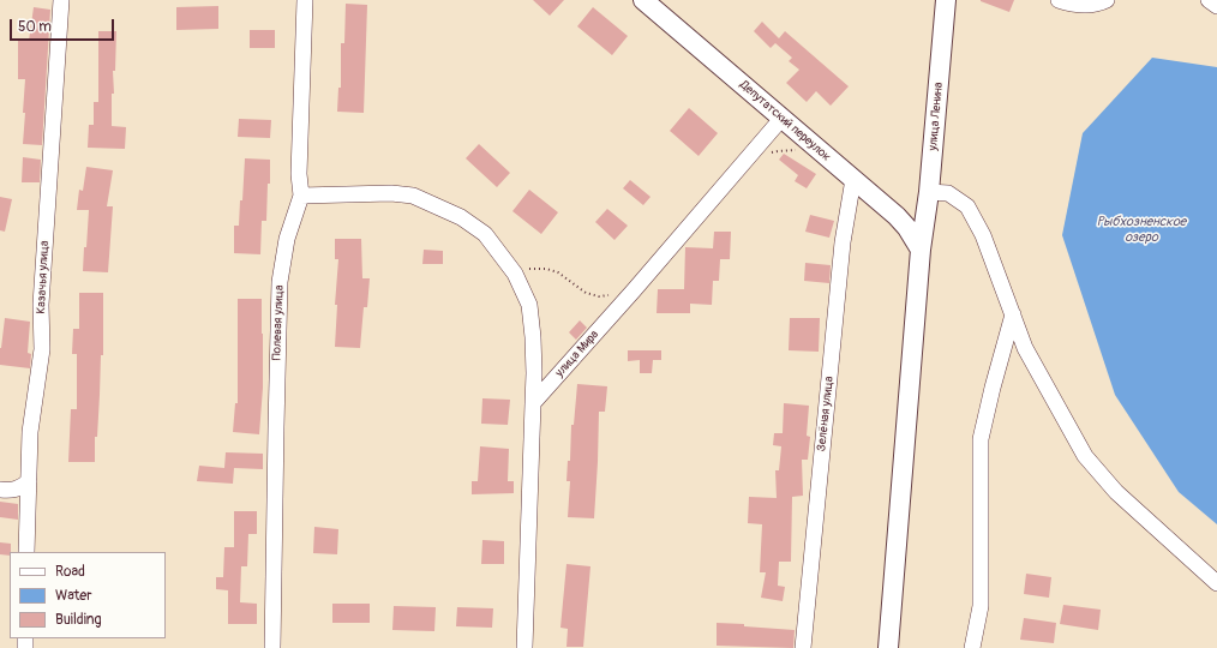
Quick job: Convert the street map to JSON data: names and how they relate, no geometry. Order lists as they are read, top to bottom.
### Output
{
  "streets": {
    "street": [
      "улица Ленина",
      "Депутатский переулок",
      "Казачья улица",
      "Полевая улица",
      "улица Мира",
      "Зелёная улица"
    ]
  },
  "crossings": [
    ["улица Ленина", "Депутатский переулок"],
    ["Депутатский переулок", "улица Мира"],
    ["Депутатский переулок", "Зелёная улица"]
  ],
  "water": ["Рыбхозненское озеро"],
  "legend": ["Road", "Water", "Building"],
  "scale_bar": "50 m"
}
